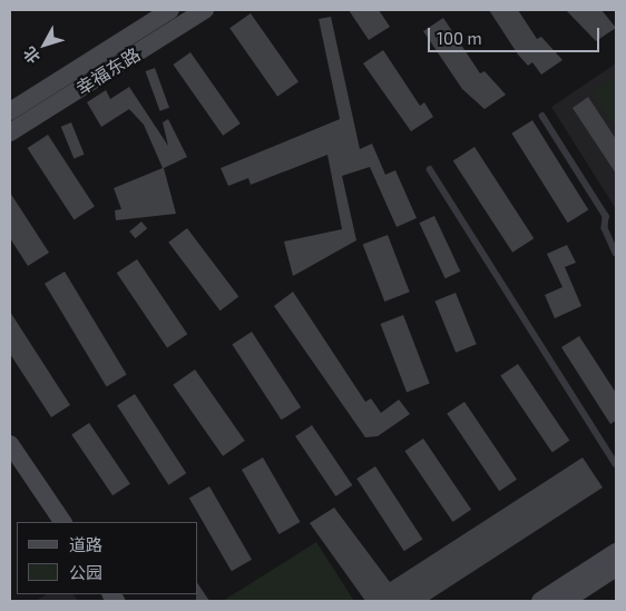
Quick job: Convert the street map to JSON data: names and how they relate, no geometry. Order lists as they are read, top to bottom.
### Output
{
  "streets": {
    "street": ["幸福东路"]
  },
  "legend": ["道路", "公园"],
  "scale_bar": "100 m",
  "north": "bottom left"
}
